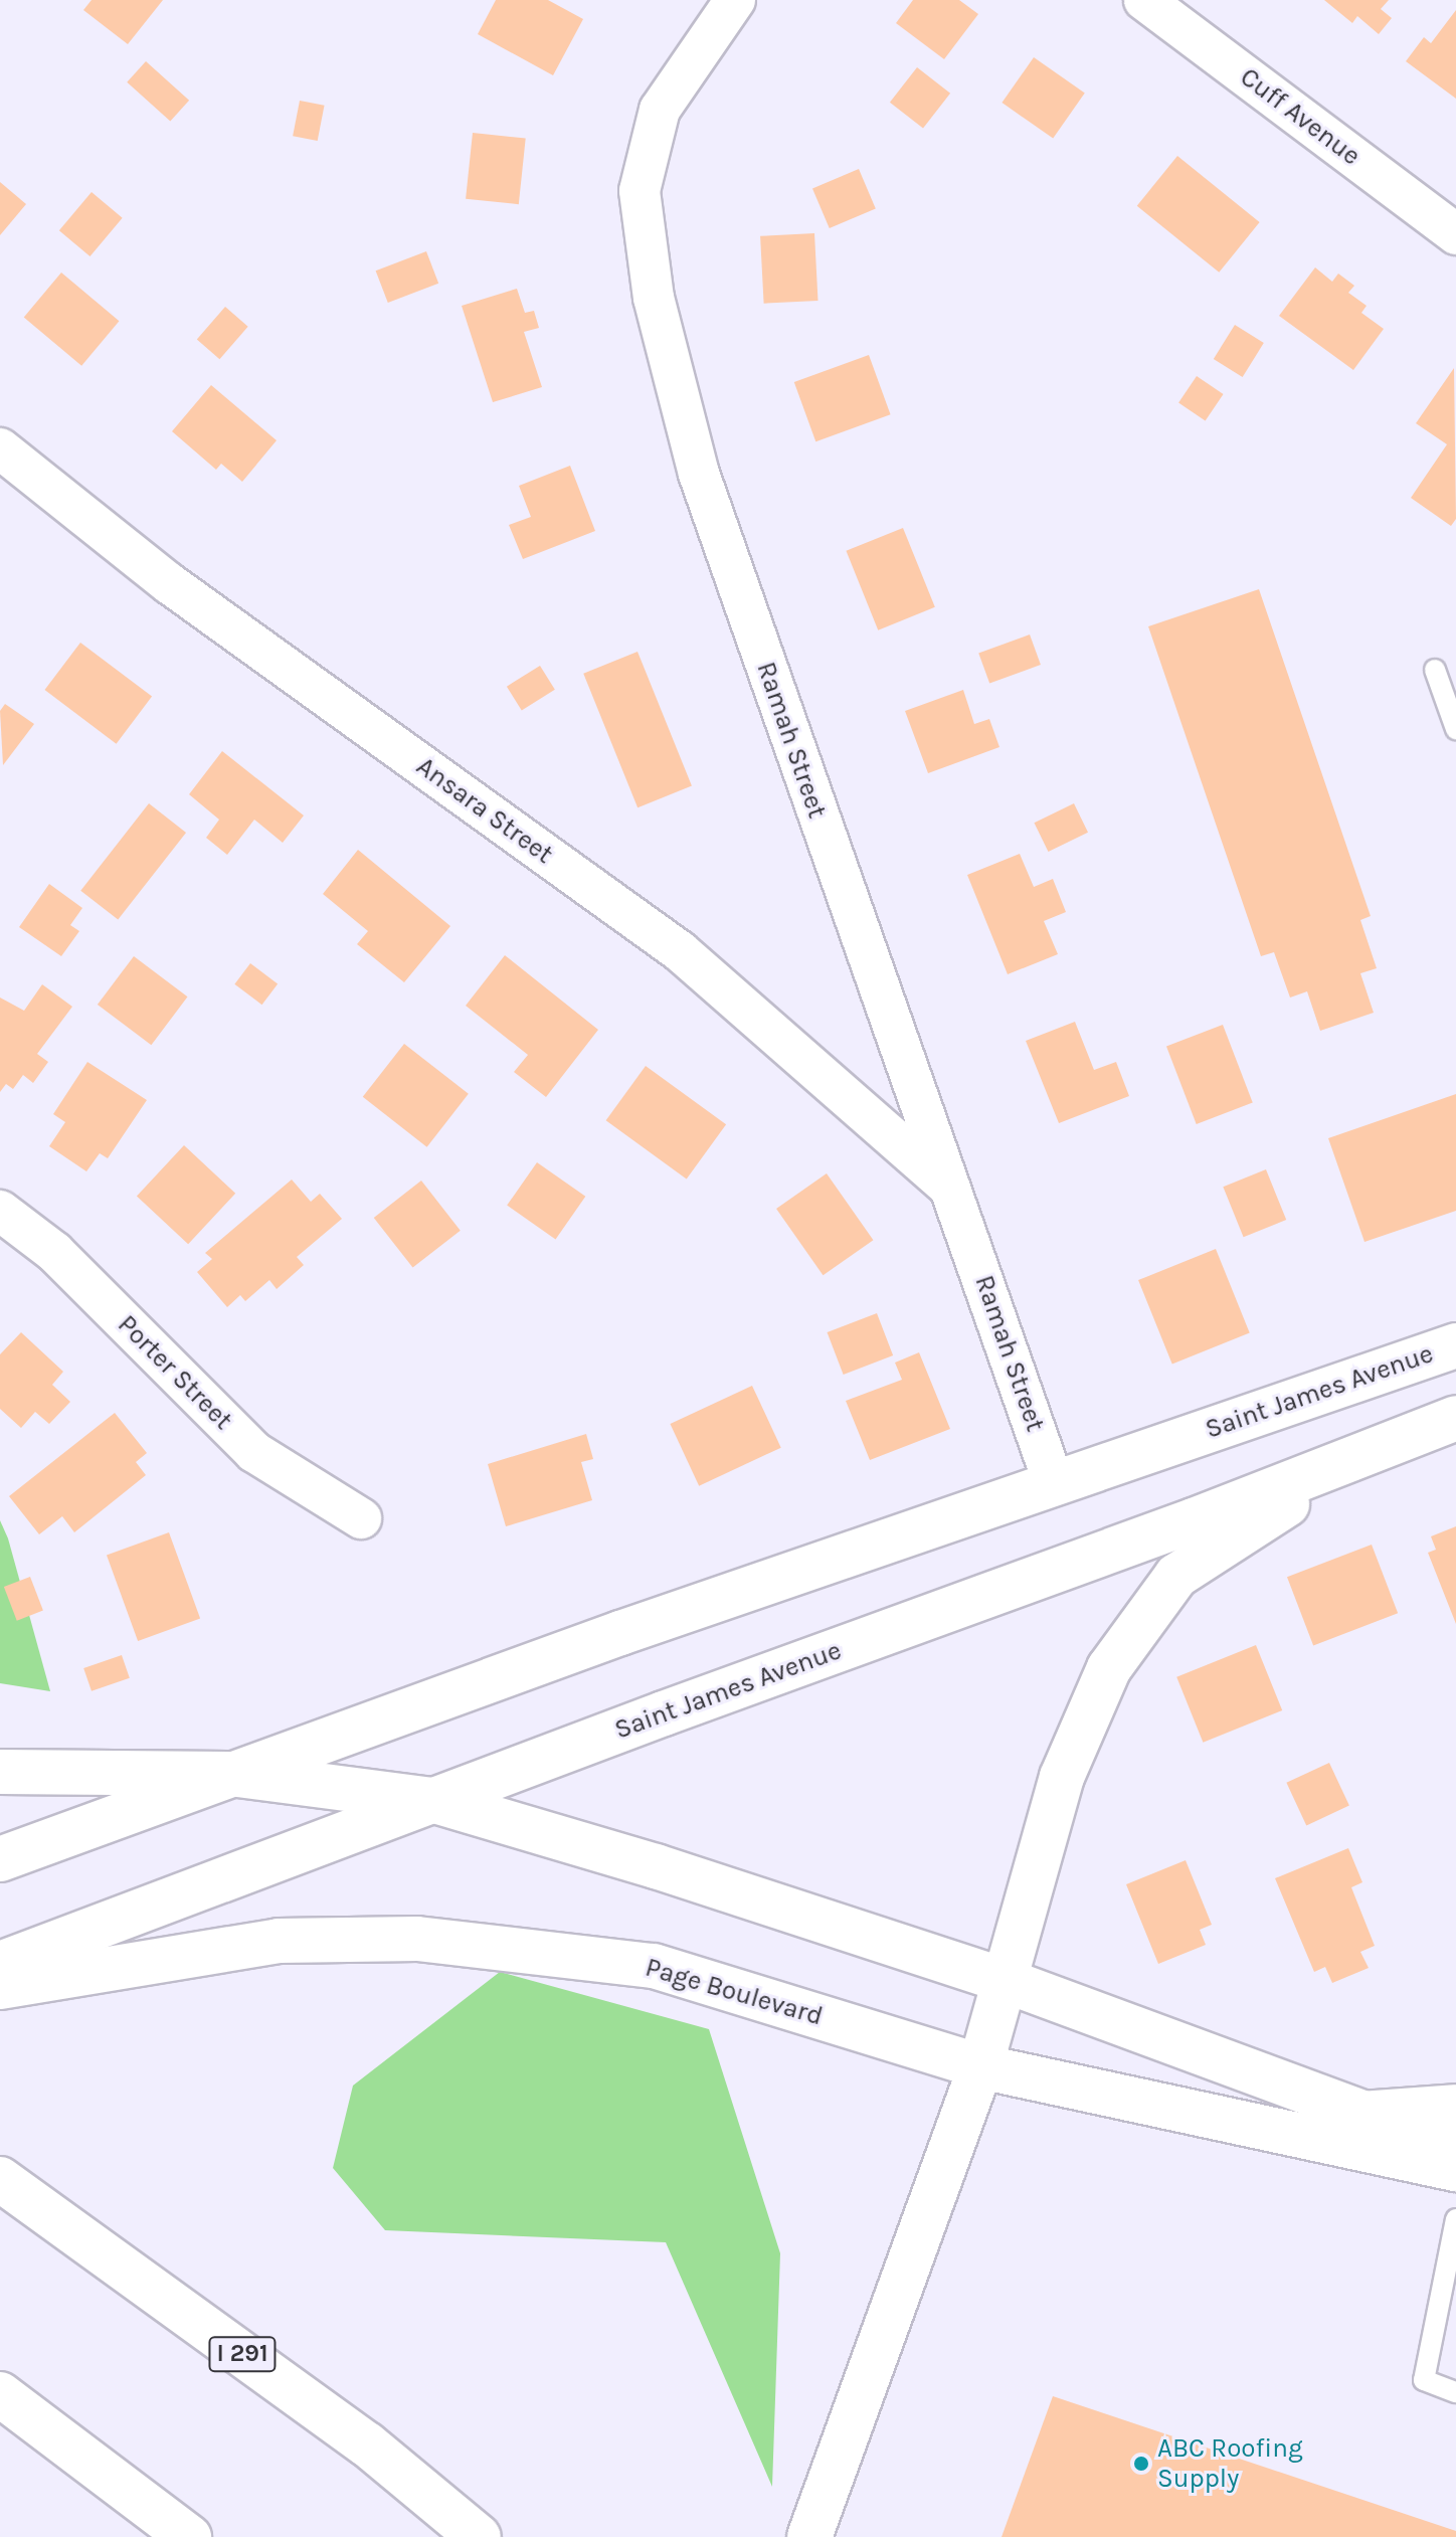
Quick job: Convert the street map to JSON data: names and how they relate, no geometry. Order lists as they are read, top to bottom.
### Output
{
  "streets": {
    "main road": ["Saint James Avenue", "Page Boulevard", "I 291"],
    "street": [
      "Cuff Avenue",
      "Ramah Street",
      "Ansara Street",
      "Porter Street"
    ]
  },
  "crossings": [
    ["Ramah Street", "Ansara Street"],
    ["Ramah Street", "Saint James Avenue"]
  ],
  "places": ["ABC Roofing Supply"]
}
